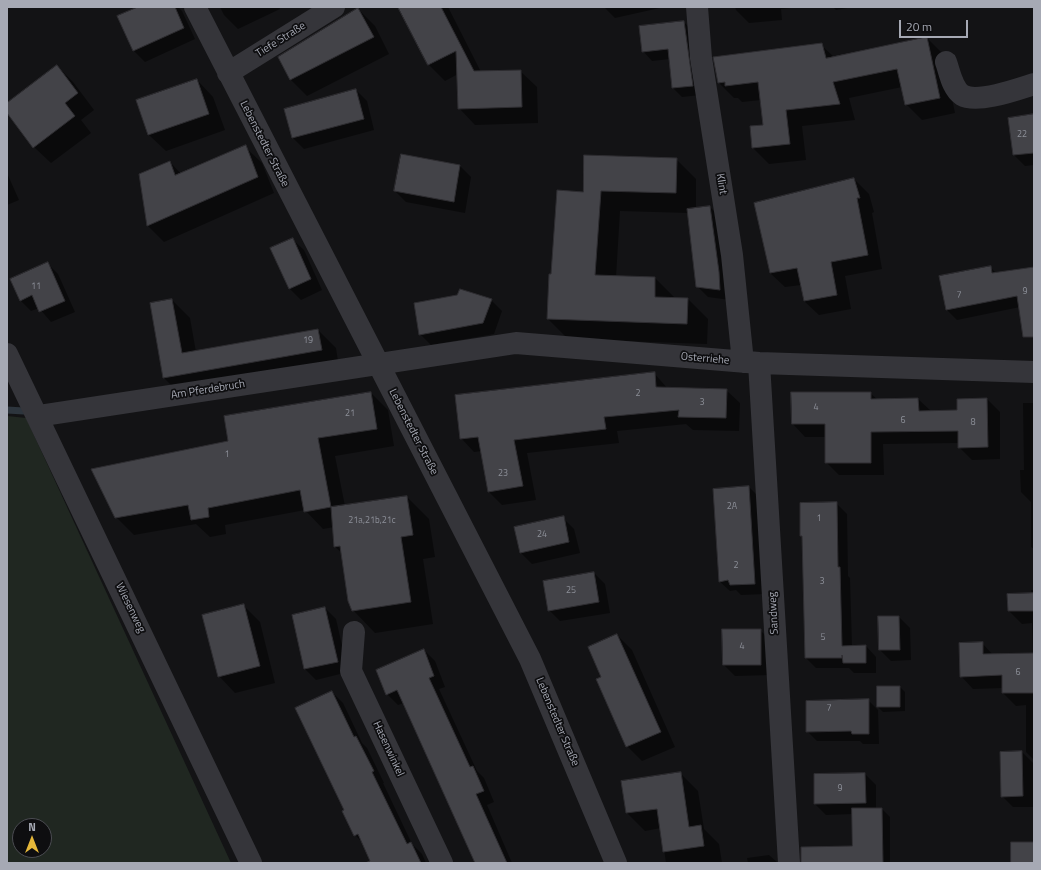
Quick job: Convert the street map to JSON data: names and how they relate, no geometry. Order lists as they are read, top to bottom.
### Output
{
  "streets": {
    "street": [
      "Tiefe Straße",
      "Lebenstedter Straße",
      "Klint",
      "Osterriehe",
      "Am Pferdebruch",
      "Wiesenweg",
      "Sandweg",
      "Hasenwinkel"
    ]
  },
  "crossings": [
    ["Tiefe Straße", "Lebenstedter Straße"],
    ["Lebenstedter Straße", "Osterriehe"],
    ["Lebenstedter Straße", "Am Pferdebruch"],
    ["Klint", "Osterriehe"],
    ["Klint", "Sandweg"],
    ["Osterriehe", "Am Pferdebruch"],
    ["Osterriehe", "Sandweg"],
    ["Am Pferdebruch", "Wiesenweg"]
  ],
  "house_numbers": [
    "22",
    "11",
    "9",
    "7",
    "19",
    "2",
    "3",
    "4",
    "21",
    "6",
    "8",
    "1",
    "23",
    "2A",
    "1",
    "21a,21b,21c",
    "24",
    "2",
    "3",
    "25",
    "5",
    "4",
    "6",
    "7",
    "9"
  ],
  "scale_bar": "20 m",
  "north": "top"
}
